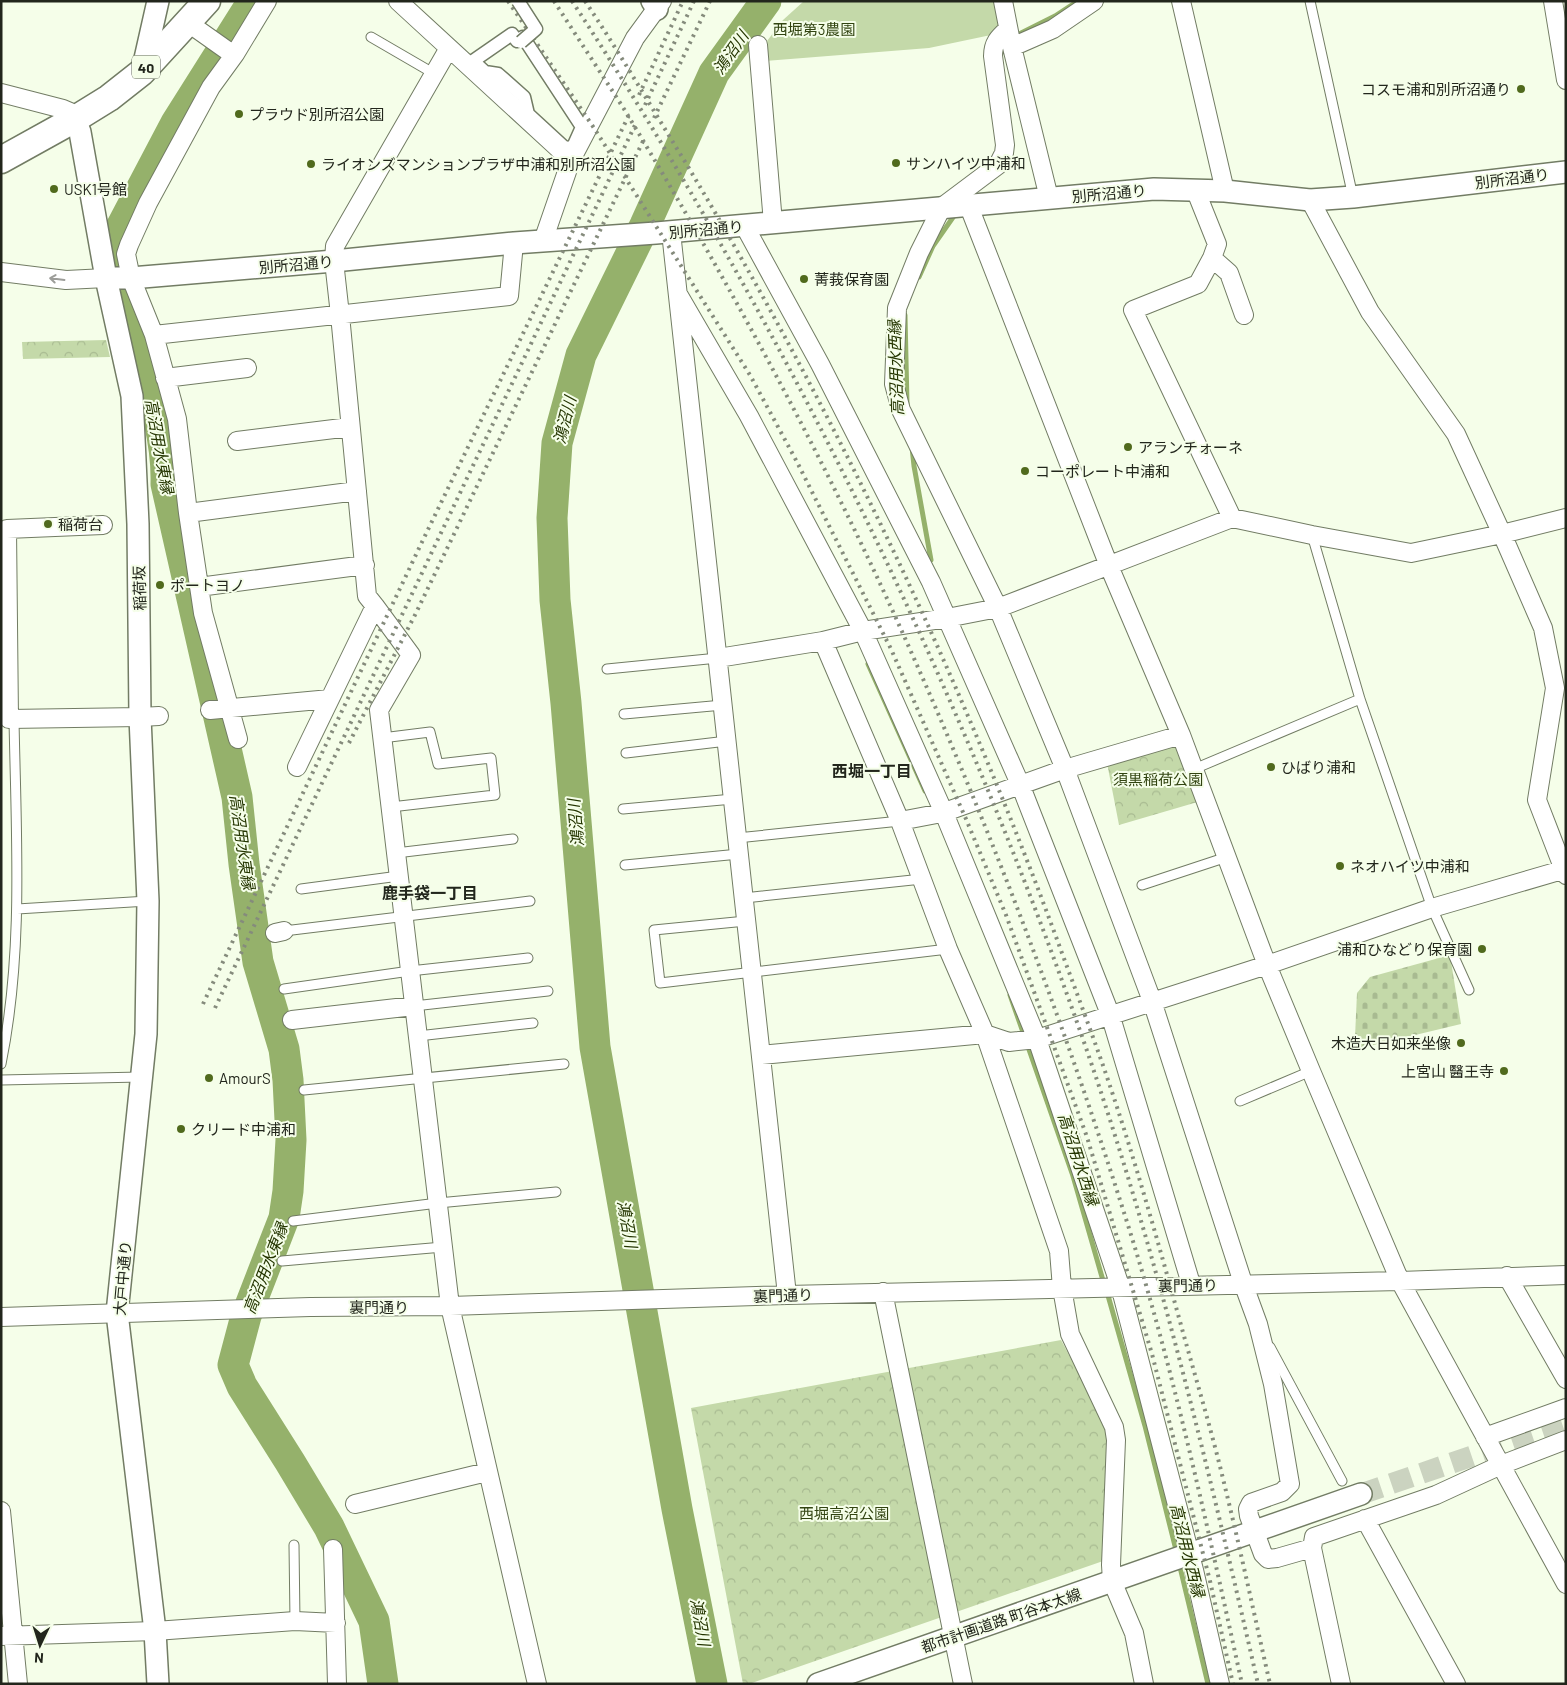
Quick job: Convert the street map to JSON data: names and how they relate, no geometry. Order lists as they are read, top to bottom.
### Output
{
  "streets": {
    "main road": ["40"],
    "street": [
      "別所沼通り",
      "稲荷坂",
      "大戸中通り",
      "裏門通り",
      "都市計画道路 町谷本太線"
    ]
  },
  "crossings": [
    ["40", "稲荷坂"],
    ["別所沼通り", "稲荷坂"],
    ["稲荷坂", "大戸中通り"],
    ["大戸中通り", "裏門通り"]
  ],
  "districts": ["西堀一丁目", "鹿手袋一丁目"],
  "water": ["鴻沼川", "高沼用水西縁", "高沼用水東縁"],
  "parks": ["西堀第3農園", "須黒稲荷公園", "西堀高沼公園"],
  "places": [
    "コスモ浦和別所沼通り",
    "プラウド別所沼公園",
    "サンハイツ中浦和",
    "ライオンズマンションプラザ中浦和別所沼公園",
    "USK1号館",
    "菁莪保育園",
    "アランチォーネ",
    "コーポレート中浦和",
    "稲荷台",
    "ポートヨノ",
    "ひばり浦和",
    "ネオハイツ中浦和",
    "浦和ひなどり保育園",
    "木造大日如来坐像",
    "上宮山 醫王寺",
    "AmourS",
    "クリード中浦和"
  ],
  "north": "bottom"
}
